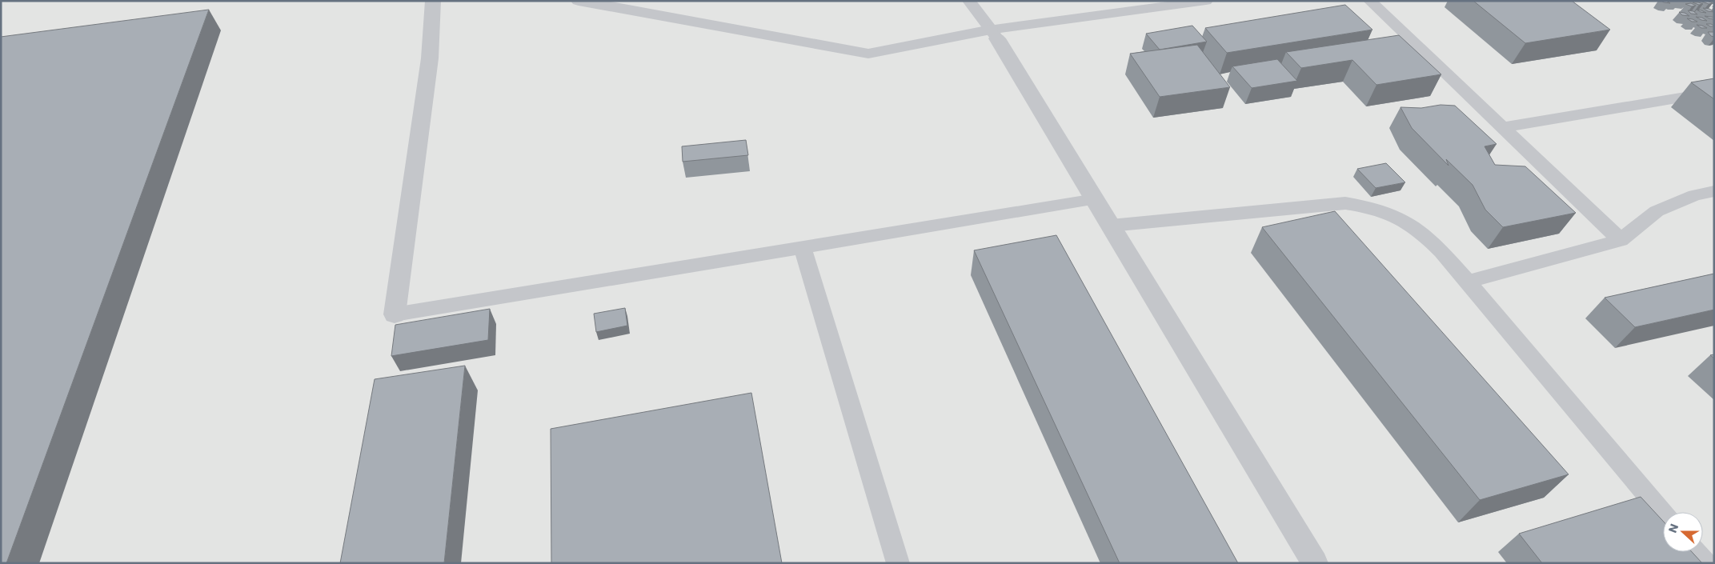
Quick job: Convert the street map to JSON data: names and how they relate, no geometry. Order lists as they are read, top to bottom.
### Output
{
  "north": "left"
}
